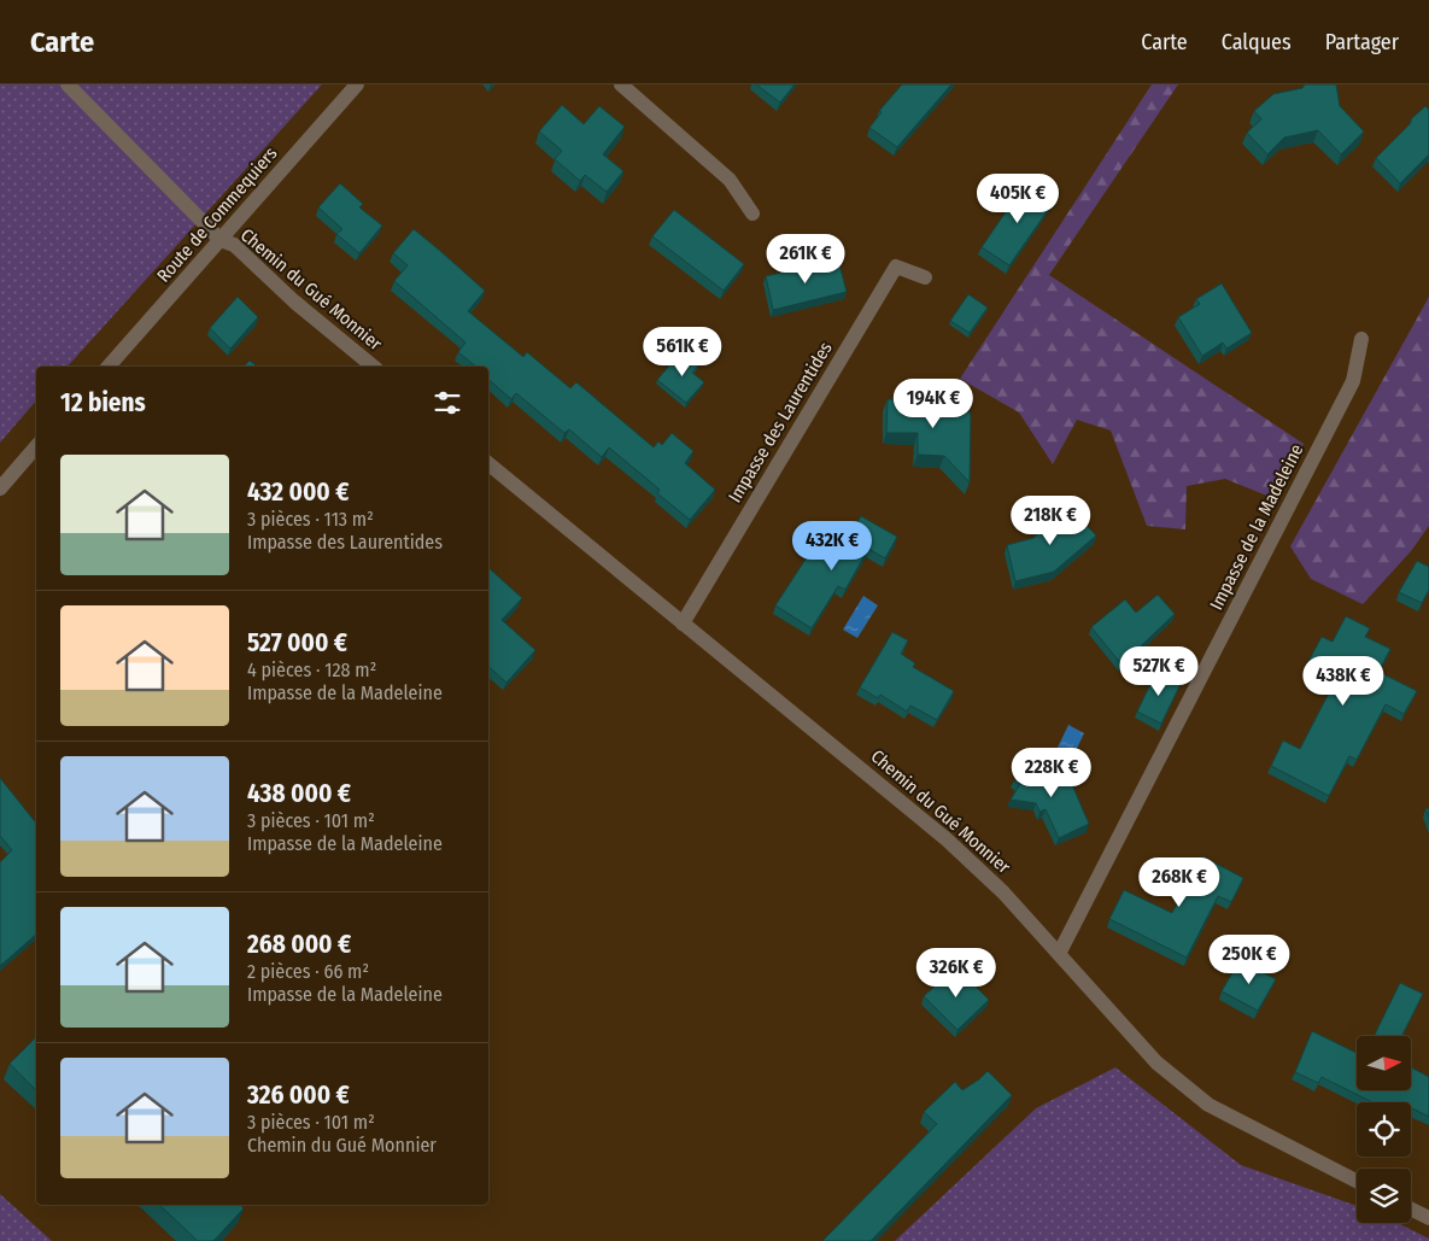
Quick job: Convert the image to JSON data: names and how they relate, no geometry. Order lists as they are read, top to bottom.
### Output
{
  "streets": {
    "street": [
      "Route de Commequiers",
      "Chemin du Gué Monnier",
      "Impasse des Laurentides",
      "Impasse de la Madeleine"
    ]
  },
  "crossings": [
    ["Route de Commequiers", "Chemin du Gué Monnier"],
    ["Chemin du Gué Monnier", "Impasse des Laurentides"],
    ["Chemin du Gué Monnier", "Impasse de la Madeleine"]
  ],
  "north": "right",
  "page": {
    "header": "Carte",
    "nav": ["Carte", "Calques", "Partager"],
    "price": [
      "405K €",
      "261K €",
      "561K €",
      "194K €",
      "218K €",
      "432K €",
      "527K €",
      "438K €",
      "228K €",
      "268K €",
      "250K €",
      "326K €"
    ],
    "heading": "12 biens",
    "list": [
      {
        "name": "432 000 €",
        "note": "3 pièces · 113 m² · Impasse des Laurentides"
      },
      {
        "name": "527 000 €",
        "note": "4 pièces · 128 m² · Impasse de la Madeleine"
      },
      {
        "name": "438 000 €",
        "note": "3 pièces · 101 m² · Impasse de la Madeleine"
      },
      {
        "name": "268 000 €",
        "note": "2 pièces · 66 m² · Impasse de la Madeleine"
      },
      {
        "name": "326 000 €",
        "note": "3 pièces · 101 m² · Chemin du Gué Monnier"
      }
    ]
  }
}
